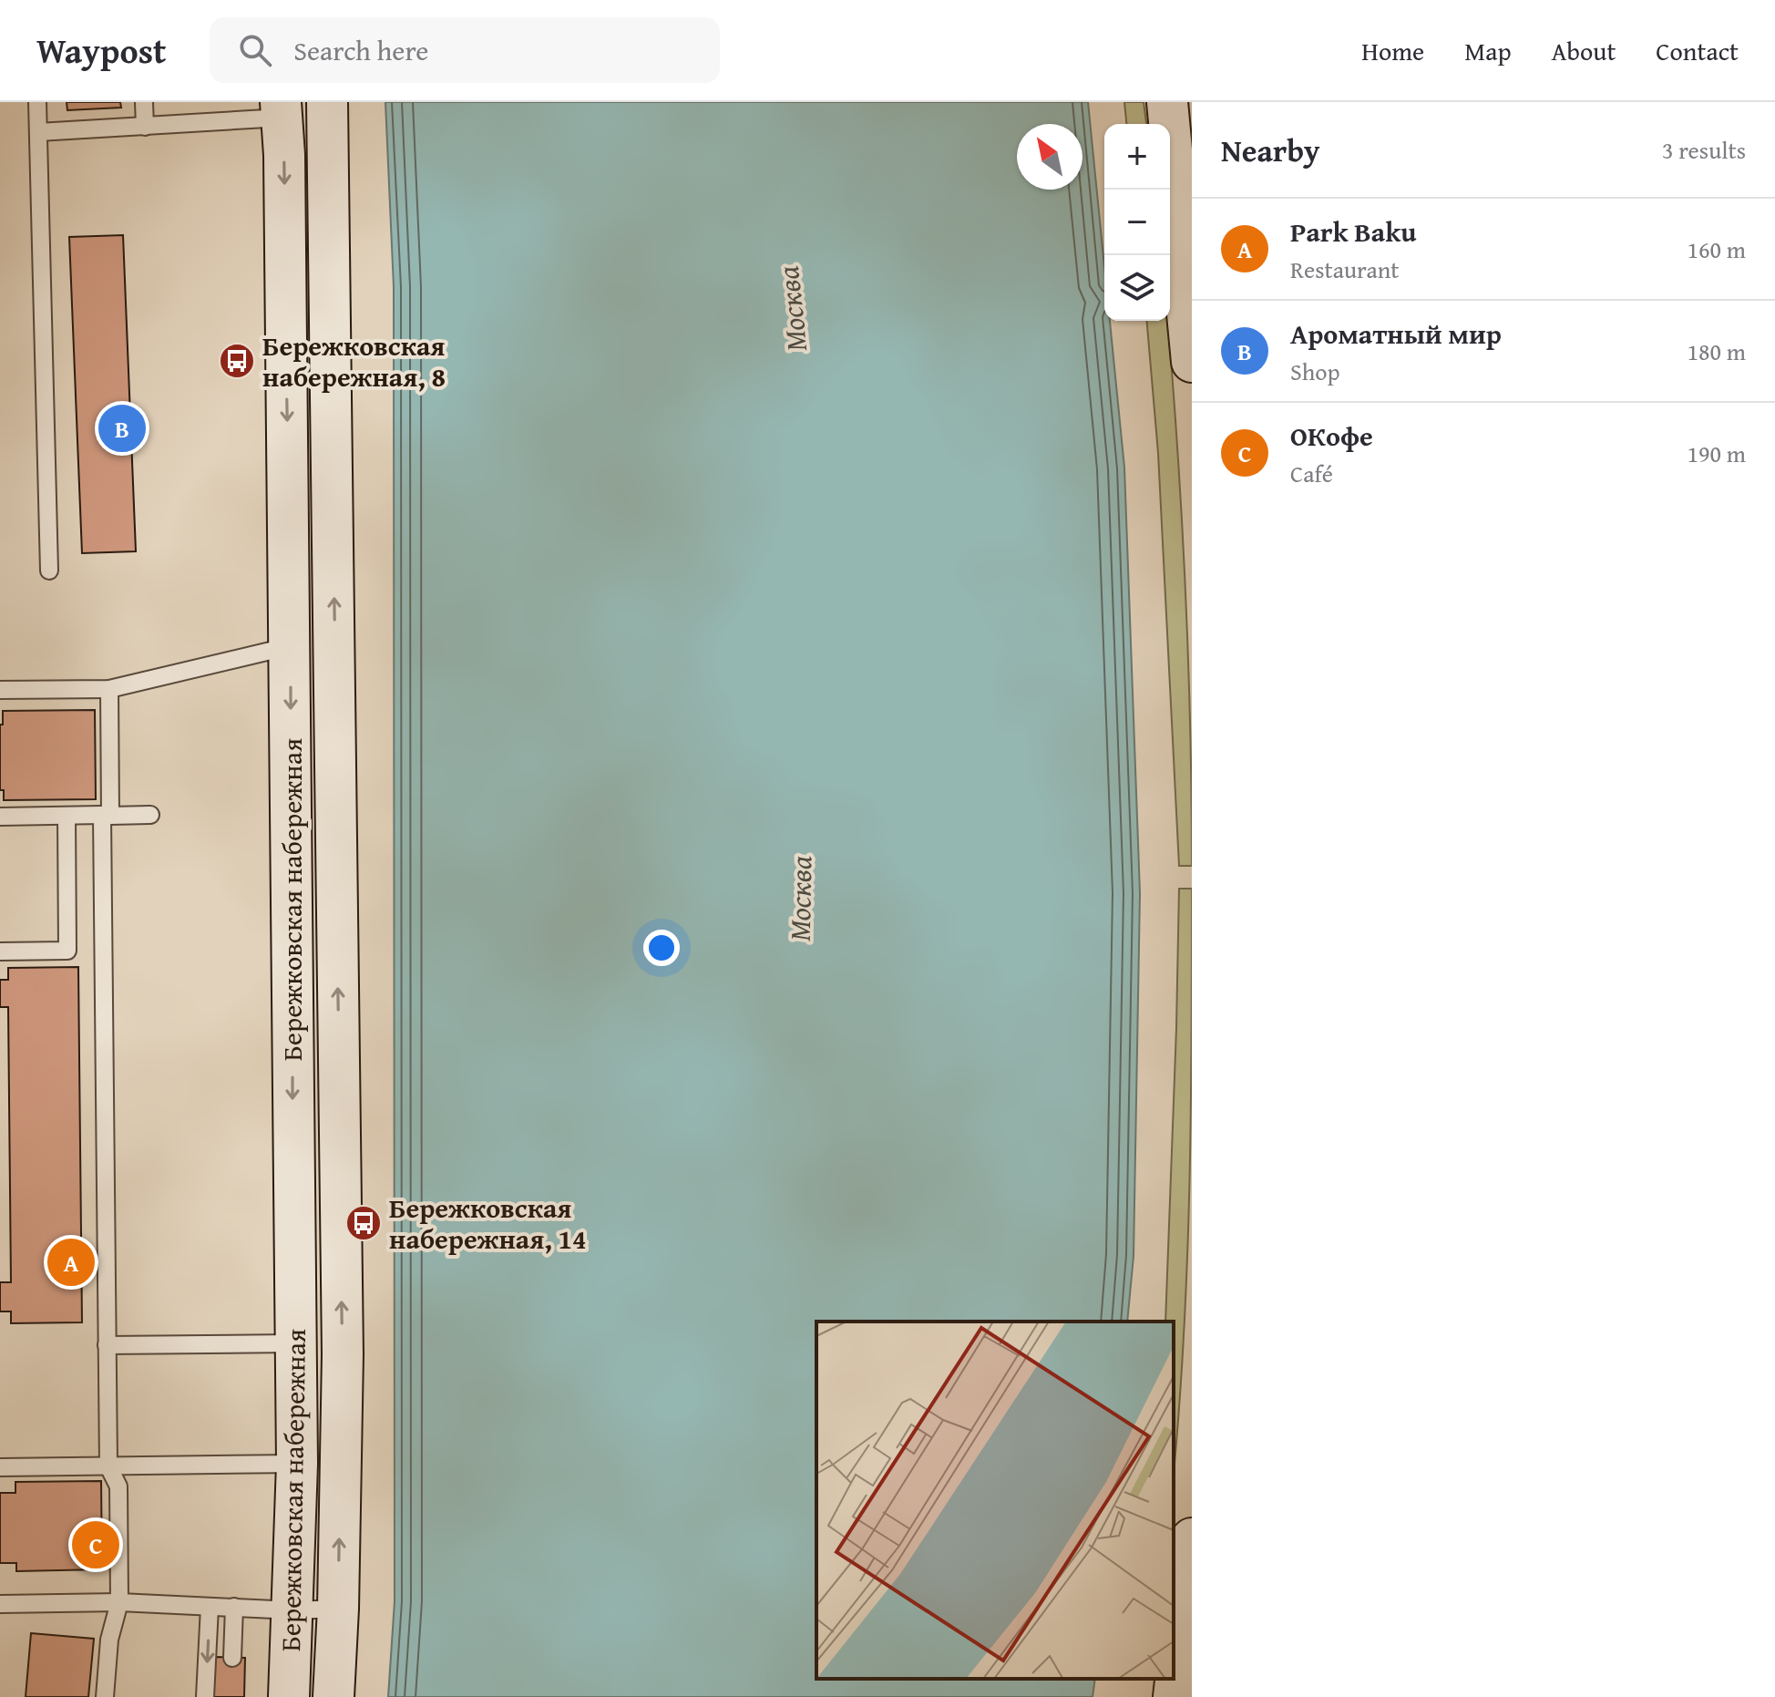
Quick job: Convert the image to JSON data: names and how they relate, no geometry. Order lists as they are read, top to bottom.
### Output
{
  "streets": {
    "main road": ["Бережковская набережная"]
  },
  "water": ["Москва"],
  "places": {
    "bus stop": ["Бережковская набережная, 8", "Бережковская набережная, 14"]
  },
  "north": "top left",
  "page": {
    "header": "Waypost",
    "search": "Search here",
    "nav": [
      "Home",
      "Map",
      "About",
      "Contact"
    ],
    "heading": ["Nearby", "3 results"],
    "map_buttons": ["+", "−"],
    "list": [
      {
        "mark": "A",
        "name": "Park Baku",
        "note": "Restaurant",
        "value": "160 m"
      },
      {
        "mark": "B",
        "name": "Ароматный мир",
        "note": "Shop",
        "value": "180 m"
      },
      {
        "mark": "C",
        "name": "ОКофе",
        "note": "Café",
        "value": "190 m"
      }
    ],
    "pins": ["B", "A", "C"]
  }
}
